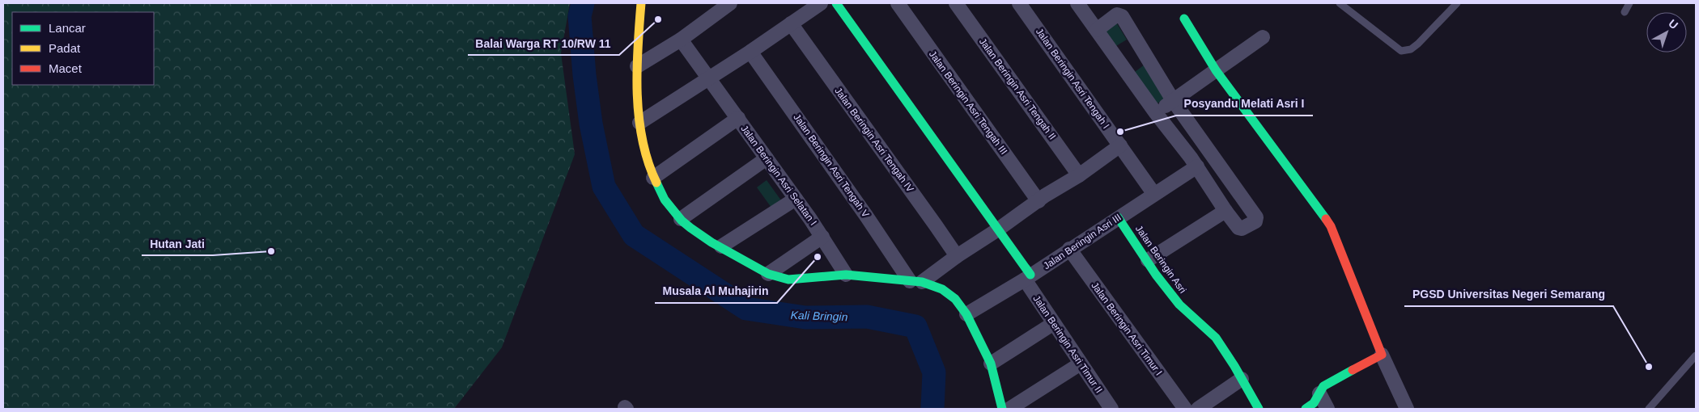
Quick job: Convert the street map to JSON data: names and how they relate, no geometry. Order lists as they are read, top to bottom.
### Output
{
  "streets": {
    "street": [
      "Jalan Beringin Asri Tengah I",
      "Jalan Beringin Asri Tengah II",
      "Jalan Beringin Asri Tengah III",
      "Jalan Beringin Asri Tengah IV",
      "Jalan Beringin Asri Tengah V",
      "Jalan Beringin Asri Selatan I",
      "Jalan Beringin Asri III",
      "Jalan Beringin Asri",
      "Jalan Beringin Asri Timur I",
      "Jalan Beringin Asri Timur II"
    ]
  },
  "crossings": [
    ["Jalan Beringin Asri Tengah I", "Jalan Beringin Asri III"],
    ["Jalan Beringin Asri III", "Jalan Beringin Asri"],
    ["Jalan Beringin Asri III", "Jalan Beringin Asri Timur I"],
    ["Jalan Beringin Asri III", "Jalan Beringin Asri Timur II"]
  ],
  "water": ["Kali Bringin"],
  "places": [
    "Balai Warga RT 10/RW 11",
    "Posyandu Melati Asri I",
    "Hutan Jati",
    "Musala Al Muhajirin",
    "PGSD Universitas Negeri Semarang"
  ],
  "legend": ["Lancar", "Padat", "Macet"],
  "north": "top right"
}
